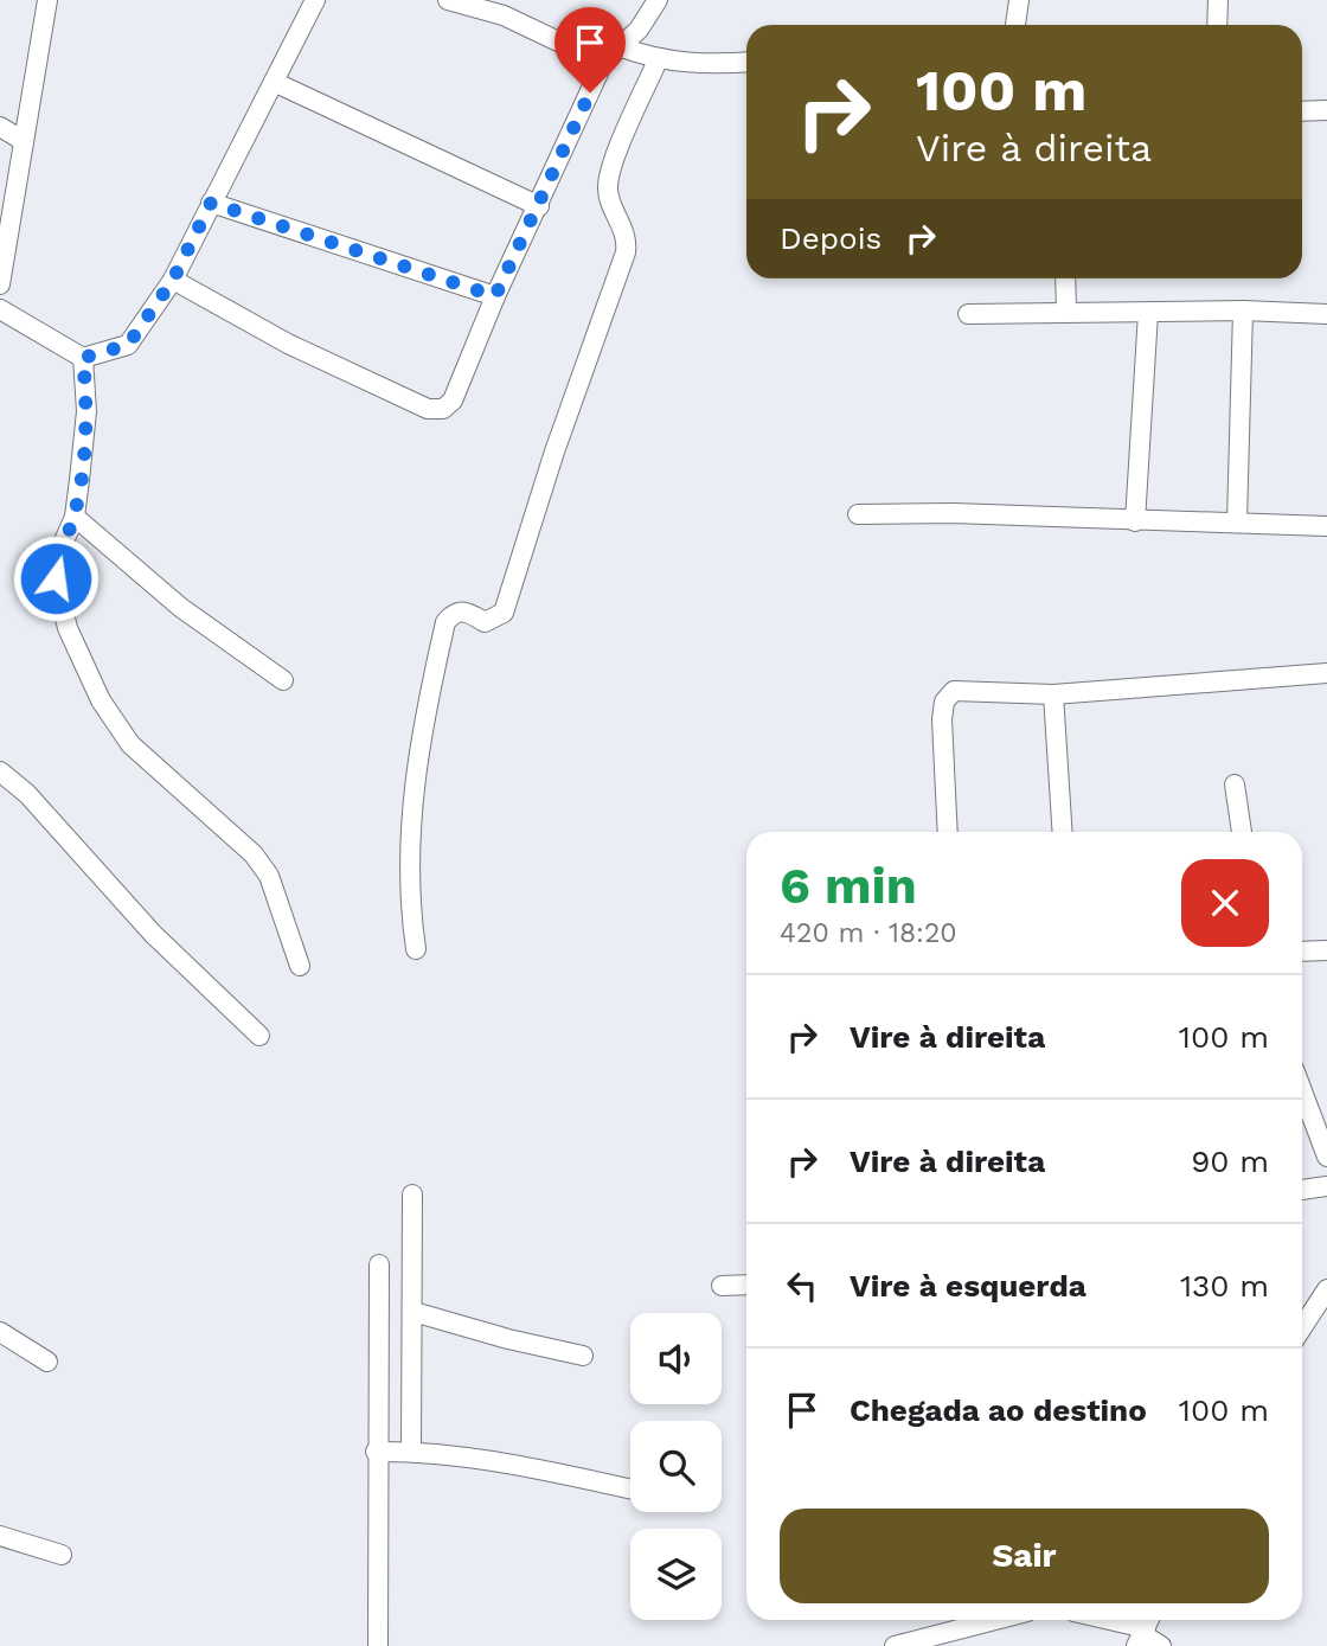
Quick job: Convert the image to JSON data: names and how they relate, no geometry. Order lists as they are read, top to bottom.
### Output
{
  "page": {
    "turn": ["100 m", "Vire à direita"],
    "then": "Depois",
    "heading": ["6 min", "420 m · 18:20"],
    "list": [
      {
        "name": "Vire à direita",
        "value": "100 m"
      },
      {
        "name": "Vire à direita",
        "value": "90 m"
      },
      {
        "name": "Vire à esquerda",
        "value": "130 m"
      },
      {
        "name": "Chegada ao destino",
        "value": "100 m"
      }
    ],
    "buttons": "Sair"
  }
}
